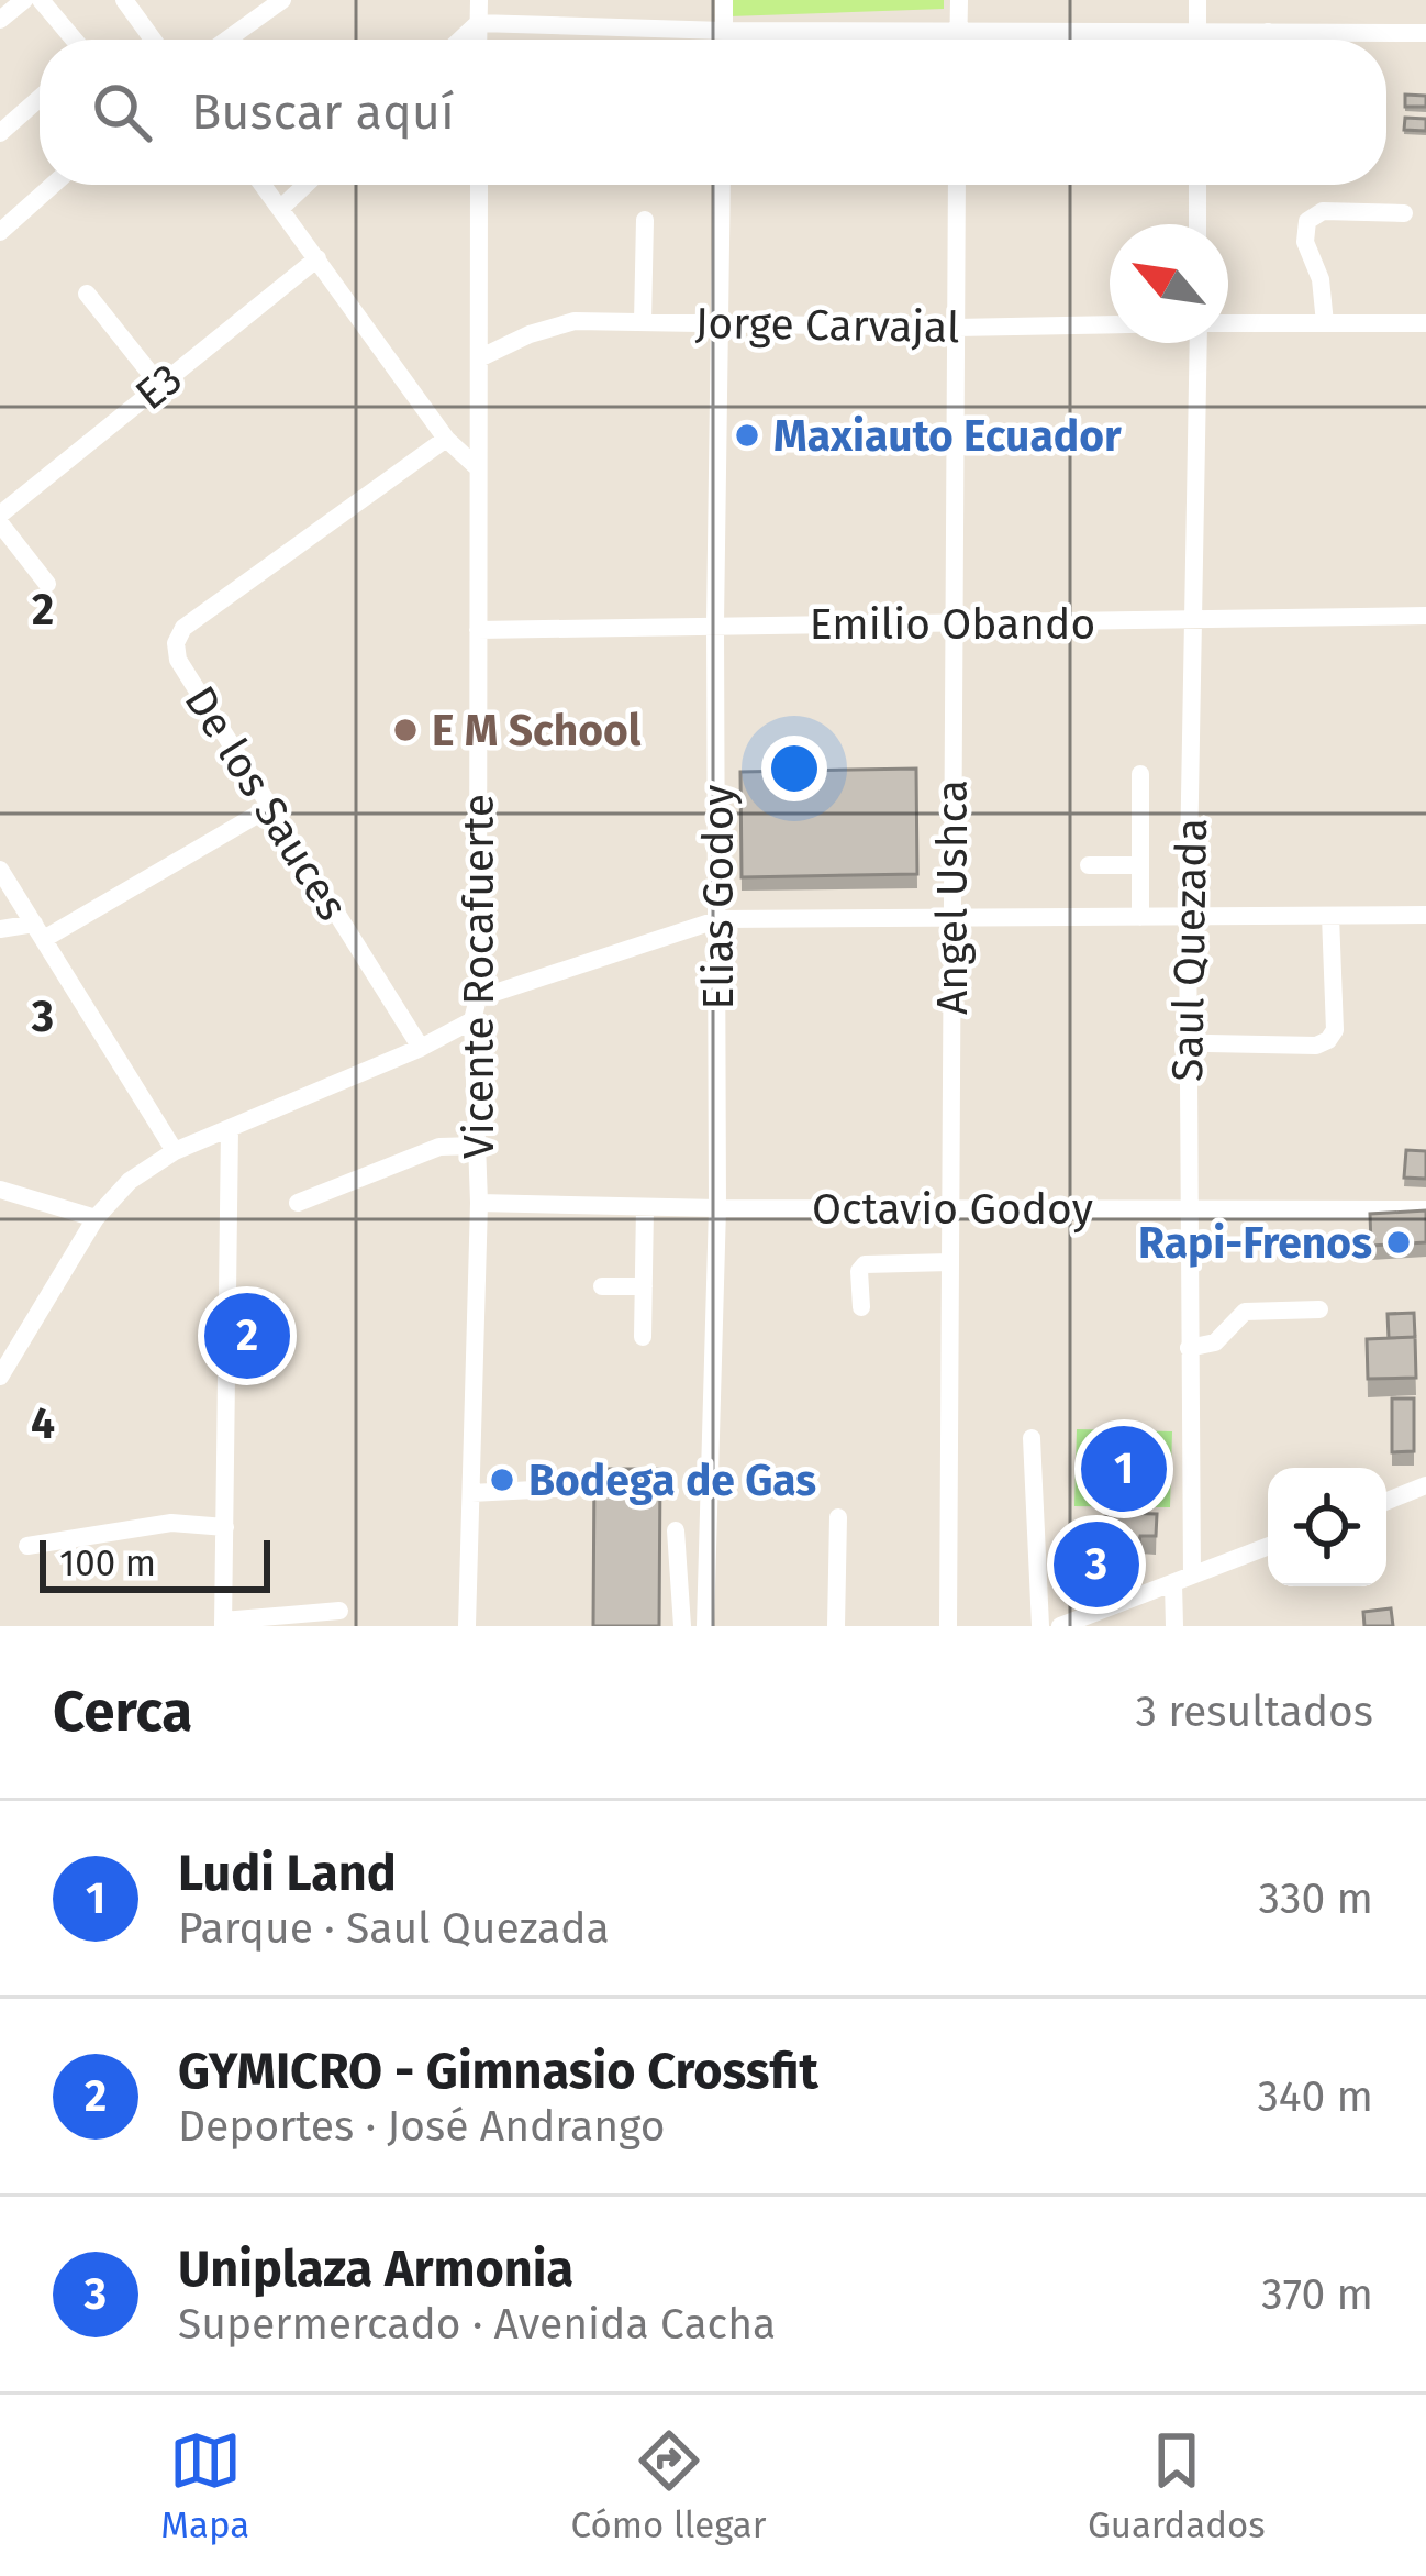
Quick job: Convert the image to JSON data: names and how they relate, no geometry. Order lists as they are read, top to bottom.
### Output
{
  "streets": {
    "street": [
      "Jorge Carvajal",
      "E3",
      "Emilio Obando",
      "De los Sauces",
      "Elias Godoy",
      "Angel Ushca",
      "Saul Quezada",
      "Vicente Rocafuerte",
      "Octavio Godoy"
    ]
  },
  "crossings": [
    ["Jorge Carvajal", "Elias Godoy"],
    ["Jorge Carvajal", "Angel Ushca"],
    ["Jorge Carvajal", "Vicente Rocafuerte"],
    ["Emilio Obando", "Elias Godoy"],
    ["Emilio Obando", "Angel Ushca"],
    ["Emilio Obando", "Saul Quezada"],
    ["Emilio Obando", "Vicente Rocafuerte"],
    ["Elias Godoy", "Octavio Godoy"],
    ["Angel Ushca", "Octavio Godoy"],
    ["Saul Quezada", "Octavio Godoy"],
    ["Vicente Rocafuerte", "Octavio Godoy"]
  ],
  "places": [
    "Maxiauto Ecuador",
    "E M School",
    "Rapi-Frenos",
    "Bodega de Gas"
  ],
  "scale_bar": "100 m",
  "north": "top left",
  "page": {
    "search": "Buscar aquí",
    "pins": ["2", "1", "3"],
    "scale": "100 m",
    "heading": ["Cerca", "3 resultados"],
    "list": [
      {
        "mark": "1",
        "name": "Ludi Land",
        "note": "Parque · Saul Quezada",
        "value": "330 m"
      },
      {
        "mark": "2",
        "name": "GYMICRO - Gimnasio Crossfit",
        "note": "Deportes · José Andrango",
        "value": "340 m"
      },
      {
        "mark": "3",
        "name": "Uniplaza Armonia",
        "note": "Supermercado · Avenida Cacha",
        "value": "370 m"
      }
    ],
    "nav": ["Mapa", "Cómo llegar", "Guardados"]
  },
  "grid": {
    "rows": ["2", "3", "4"]
  }
}
